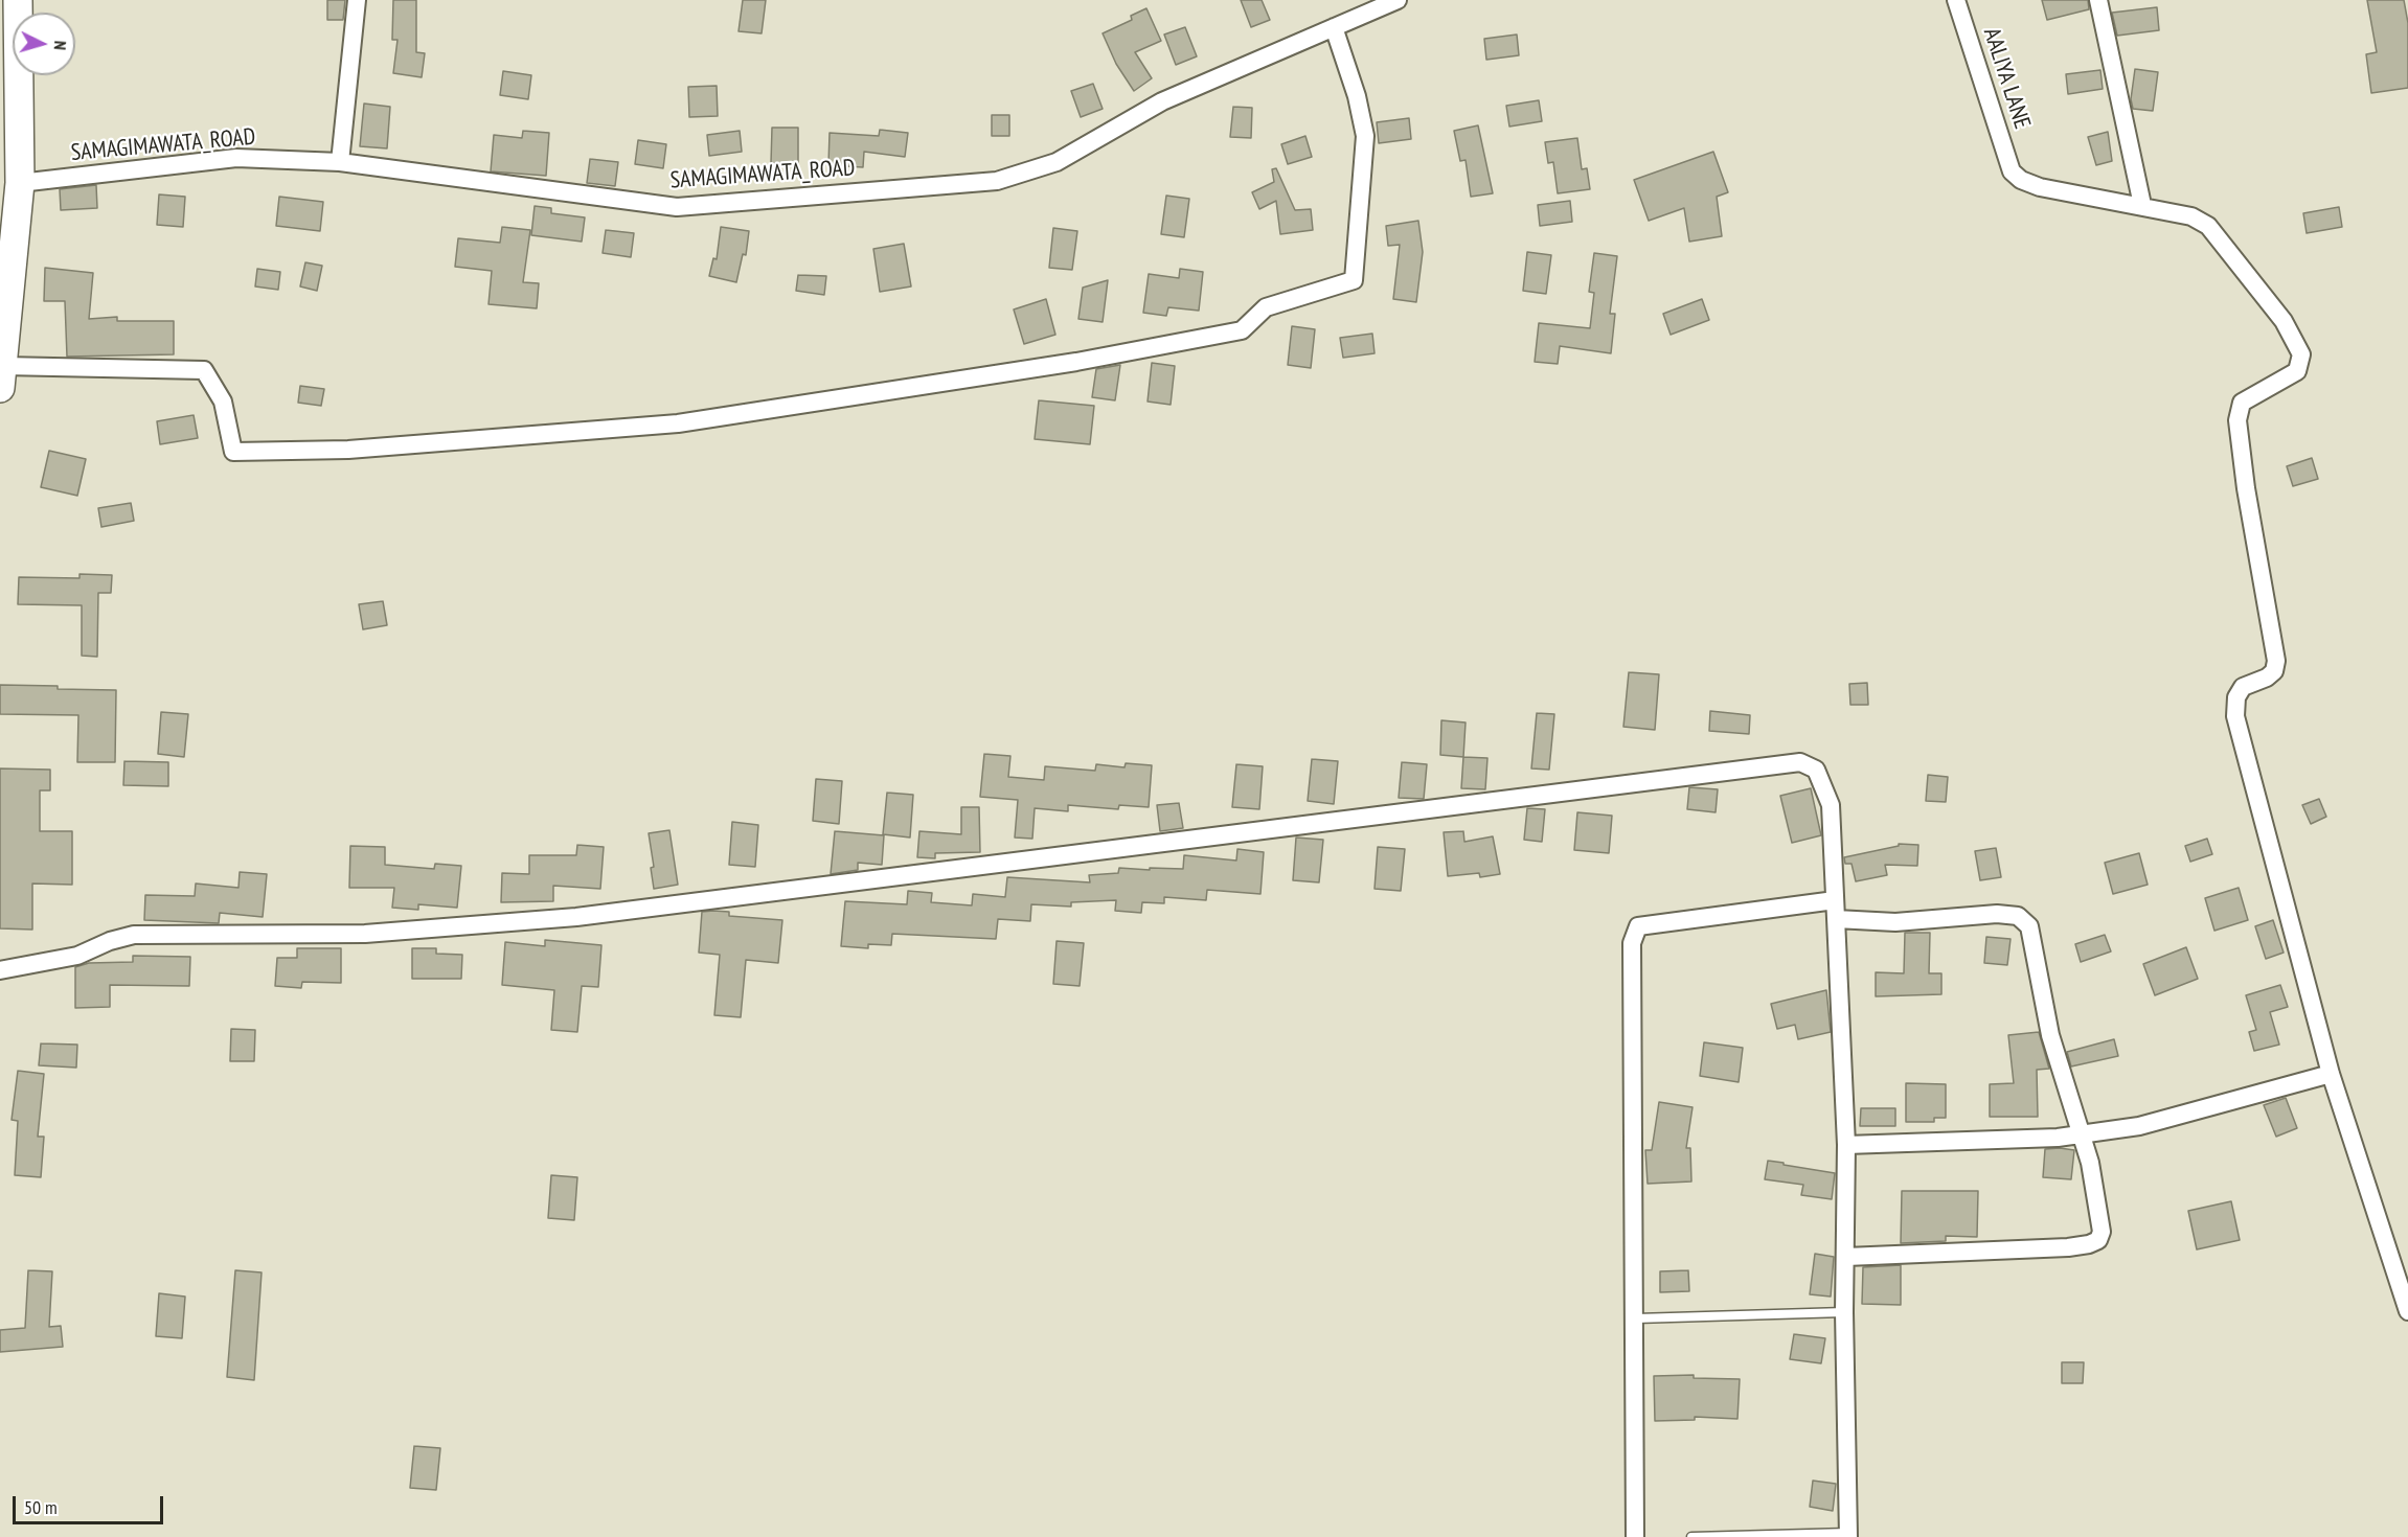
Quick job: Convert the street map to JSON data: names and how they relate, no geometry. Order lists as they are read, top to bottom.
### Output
{
  "streets": {
    "street": ["AALIYA LANE", "SAMAGIMAWATA_ROAD"]
  },
  "scale_bar": "50 m",
  "north": "right"
}
